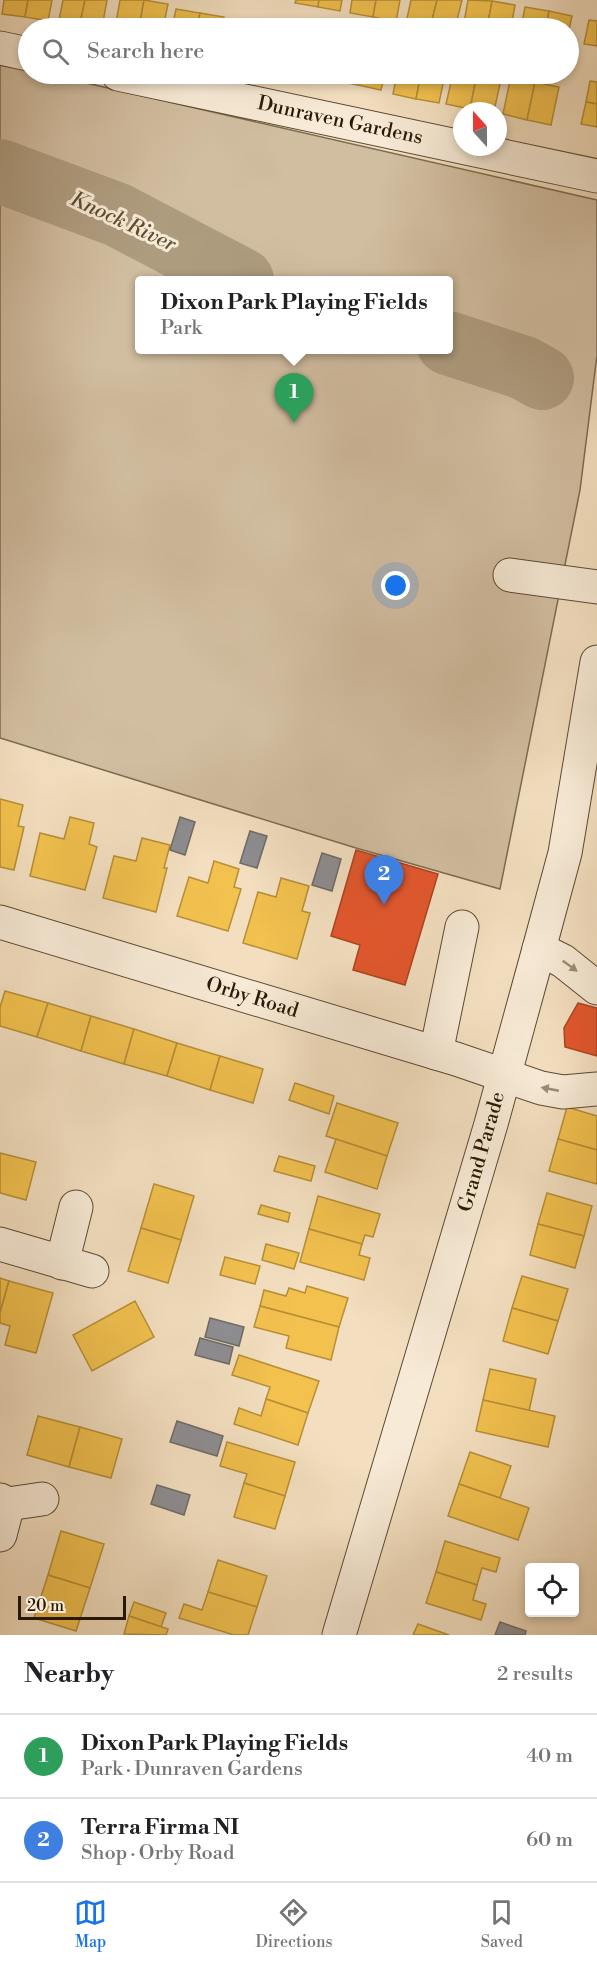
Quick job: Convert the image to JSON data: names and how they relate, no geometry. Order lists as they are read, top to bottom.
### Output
{
  "streets": {
    "street": ["Dunraven Gardens", "Orby Road", "Grand Parade"]
  },
  "crossings": [
    ["Orby Road", "Grand Parade"]
  ],
  "water": ["Knock River"],
  "scale_bar": "20 m",
  "north": "top",
  "page": {
    "search": "Search here",
    "popup": ["Dixon Park Playing Fields", "Park"],
    "pins": ["1", "2"],
    "scale": "20 m",
    "heading": ["Nearby", "2 results"],
    "list": [
      {
        "mark": "1",
        "name": "Dixon Park Playing Fields",
        "note": "Park · Dunraven Gardens",
        "value": "40 m"
      },
      {
        "mark": "2",
        "name": "Terra Firma NI",
        "note": "Shop · Orby Road",
        "value": "60 m"
      }
    ],
    "nav": ["Map", "Directions", "Saved"]
  }
}
